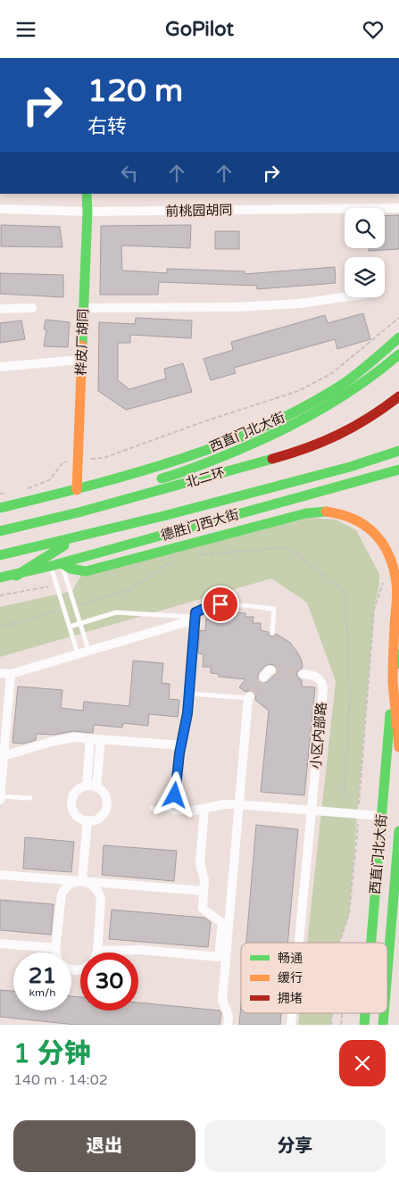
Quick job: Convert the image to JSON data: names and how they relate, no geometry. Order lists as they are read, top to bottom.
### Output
{
  "streets": {
    "main road": [
      "桦皮厂胡同",
      "西直门北大街",
      "北二环",
      "德胜门西大街"
    ],
    "street": ["前桃园胡同", "小区内部路"]
  },
  "crossings": [
    ["前桃园胡同", "桦皮厂胡同"],
    ["桦皮厂胡同", "西直门北大街"]
  ],
  "legend": ["畅通", "缓行", "拥堵"],
  "page": {
    "header": "GoPilot",
    "turn": ["120 m", "右转"],
    "speed": "21 km/h",
    "limit": "30",
    "heading": ["1 分钟", "140 m · 14:02"],
    "buttons": ["退出", "分享"]
  }
}
